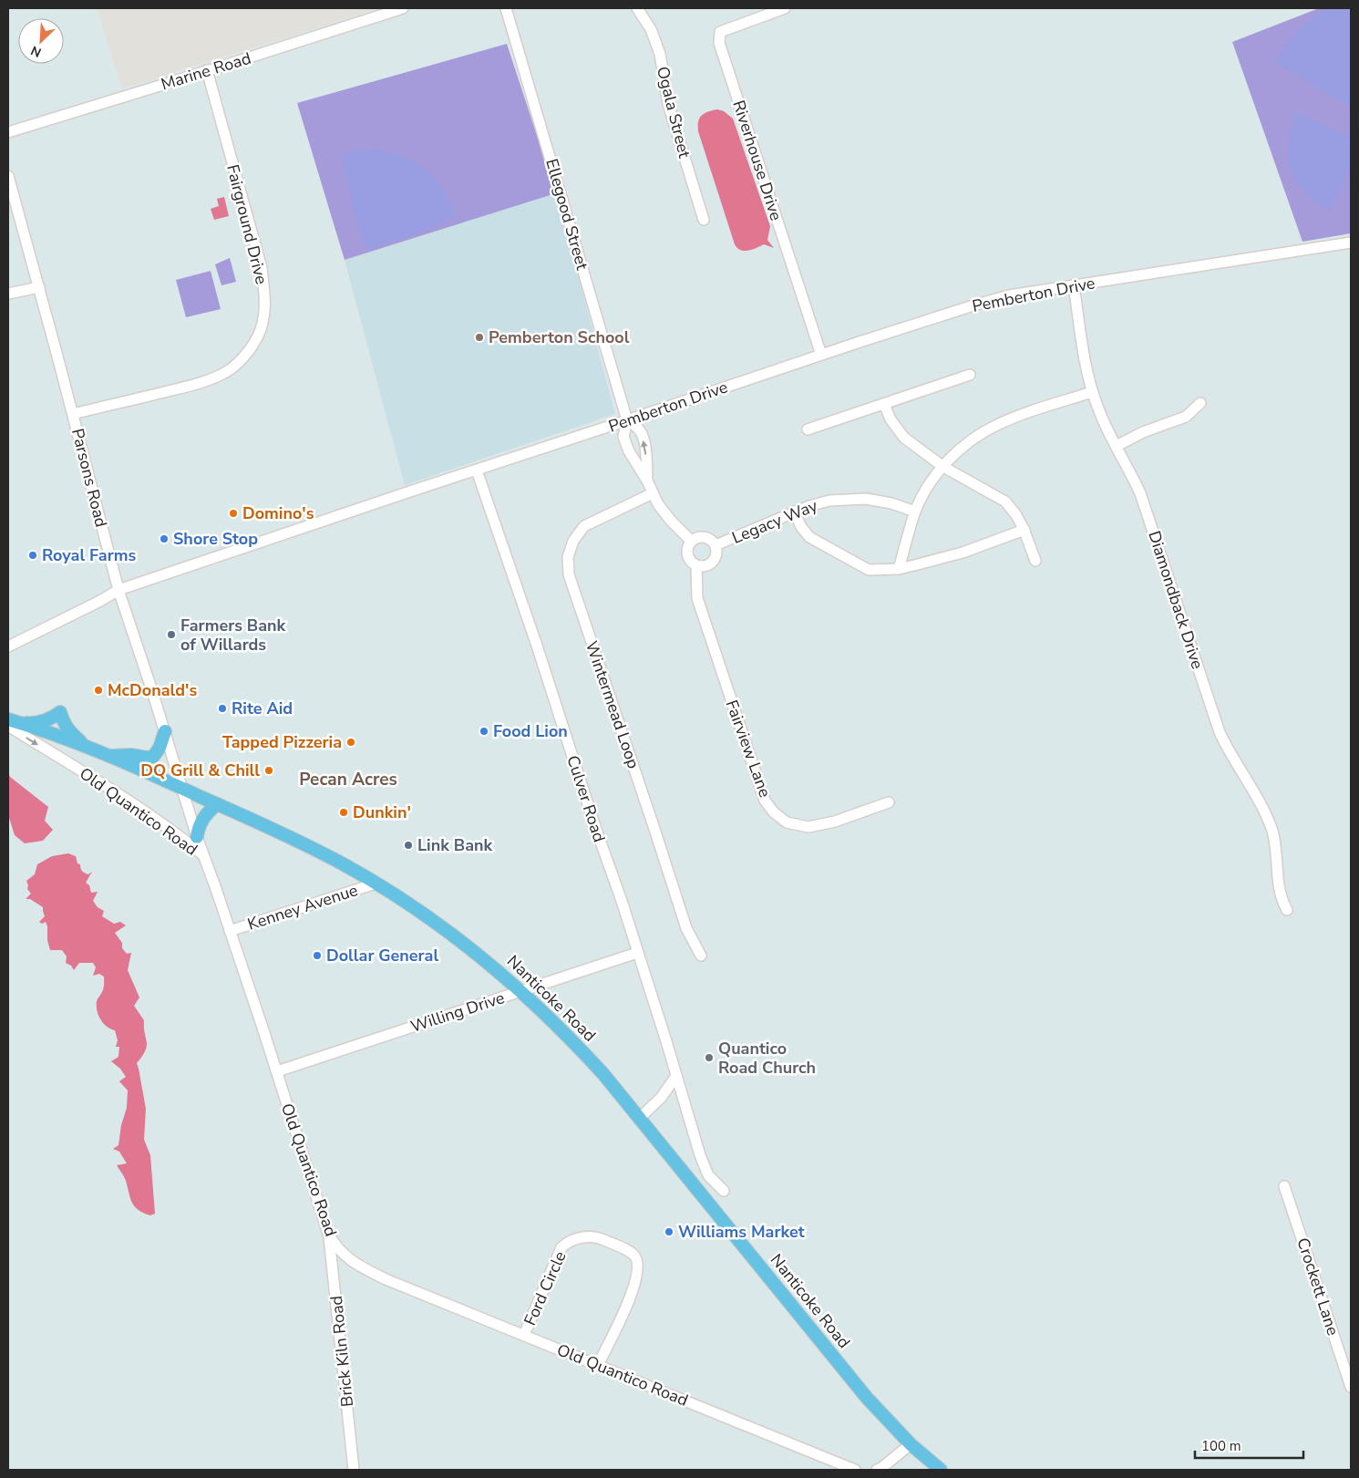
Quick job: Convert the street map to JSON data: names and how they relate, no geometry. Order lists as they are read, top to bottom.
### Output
{
  "streets": {
    "main road": ["Nanticoke Road"],
    "street": [
      "Marine Road",
      "Ogala Street",
      "Riverhouse Drive",
      "Ellegood Street",
      "Fairground Drive",
      "Pemberton Drive",
      "Parsons Road",
      "Legacy Way",
      "Diamondback Drive",
      "Wintermead Loop",
      "Fairview Lane",
      "Culver Road",
      "Old Quantico Road",
      "Kenney Avenue",
      "Willing Drive",
      "Crockett Lane",
      "Ford Circle",
      "Brick Kiln Road"
    ]
  },
  "crossings": [
    ["Marine Road", "Fairground Drive"],
    ["Riverhouse Drive", "Pemberton Drive"],
    ["Ellegood Street", "Pemberton Drive"],
    ["Fairground Drive", "Parsons Road"],
    ["Pemberton Drive", "Parsons Road"],
    ["Pemberton Drive", "Diamondback Drive"],
    ["Pemberton Drive", "Culver Road"],
    ["Parsons Road", "Old Quantico Road"],
    ["Parsons Road", "Nanticoke Road"],
    ["Legacy Way", "Fairview Lane"],
    ["Culver Road", "Willing Drive"],
    ["Old Quantico Road", "Kenney Avenue"],
    ["Old Quantico Road", "Nanticoke Road"],
    ["Old Quantico Road", "Willing Drive"],
    ["Old Quantico Road", "Ford Circle"],
    ["Old Quantico Road", "Brick Kiln Road"],
    ["Kenney Avenue", "Nanticoke Road"],
    ["Nanticoke Road", "Willing Drive"]
  ],
  "districts": ["Pecan Acres"],
  "places": [
    "Pemberton School",
    "Domino's",
    "Shore Stop",
    "Royal Farms",
    "Farmers Bank of Willards",
    "McDonald's",
    "Rite Aid",
    "Food Lion",
    "Tapped Pizzeria",
    "DQ Grill & Chill",
    "Dunkin'",
    "Link Bank",
    "Dollar General",
    "Quantico Road Church",
    "Williams Market"
  ],
  "scale_bar": "100 m",
  "north": "bottom left"
}
